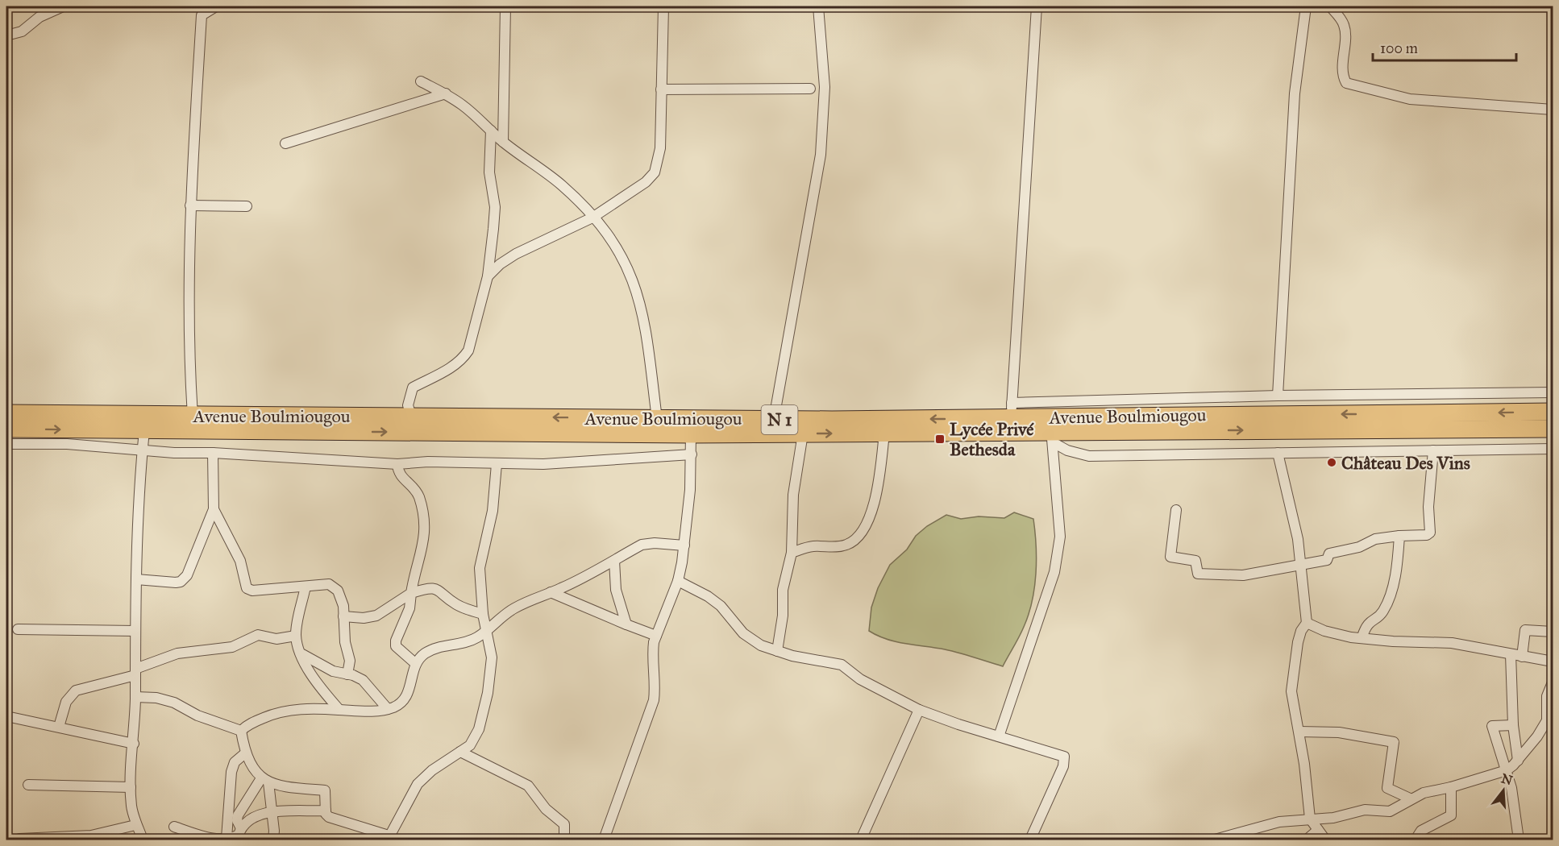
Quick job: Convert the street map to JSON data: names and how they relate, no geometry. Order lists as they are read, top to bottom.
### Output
{
  "streets": {
    "highway": ["Avenue Boulmiougou", "N 1"]
  },
  "places": {
    "transit": ["Lycée Privé Bethesda"],
    "other": ["Château Des Vins"]
  },
  "scale_bar": "100 m",
  "north": "top"
}
